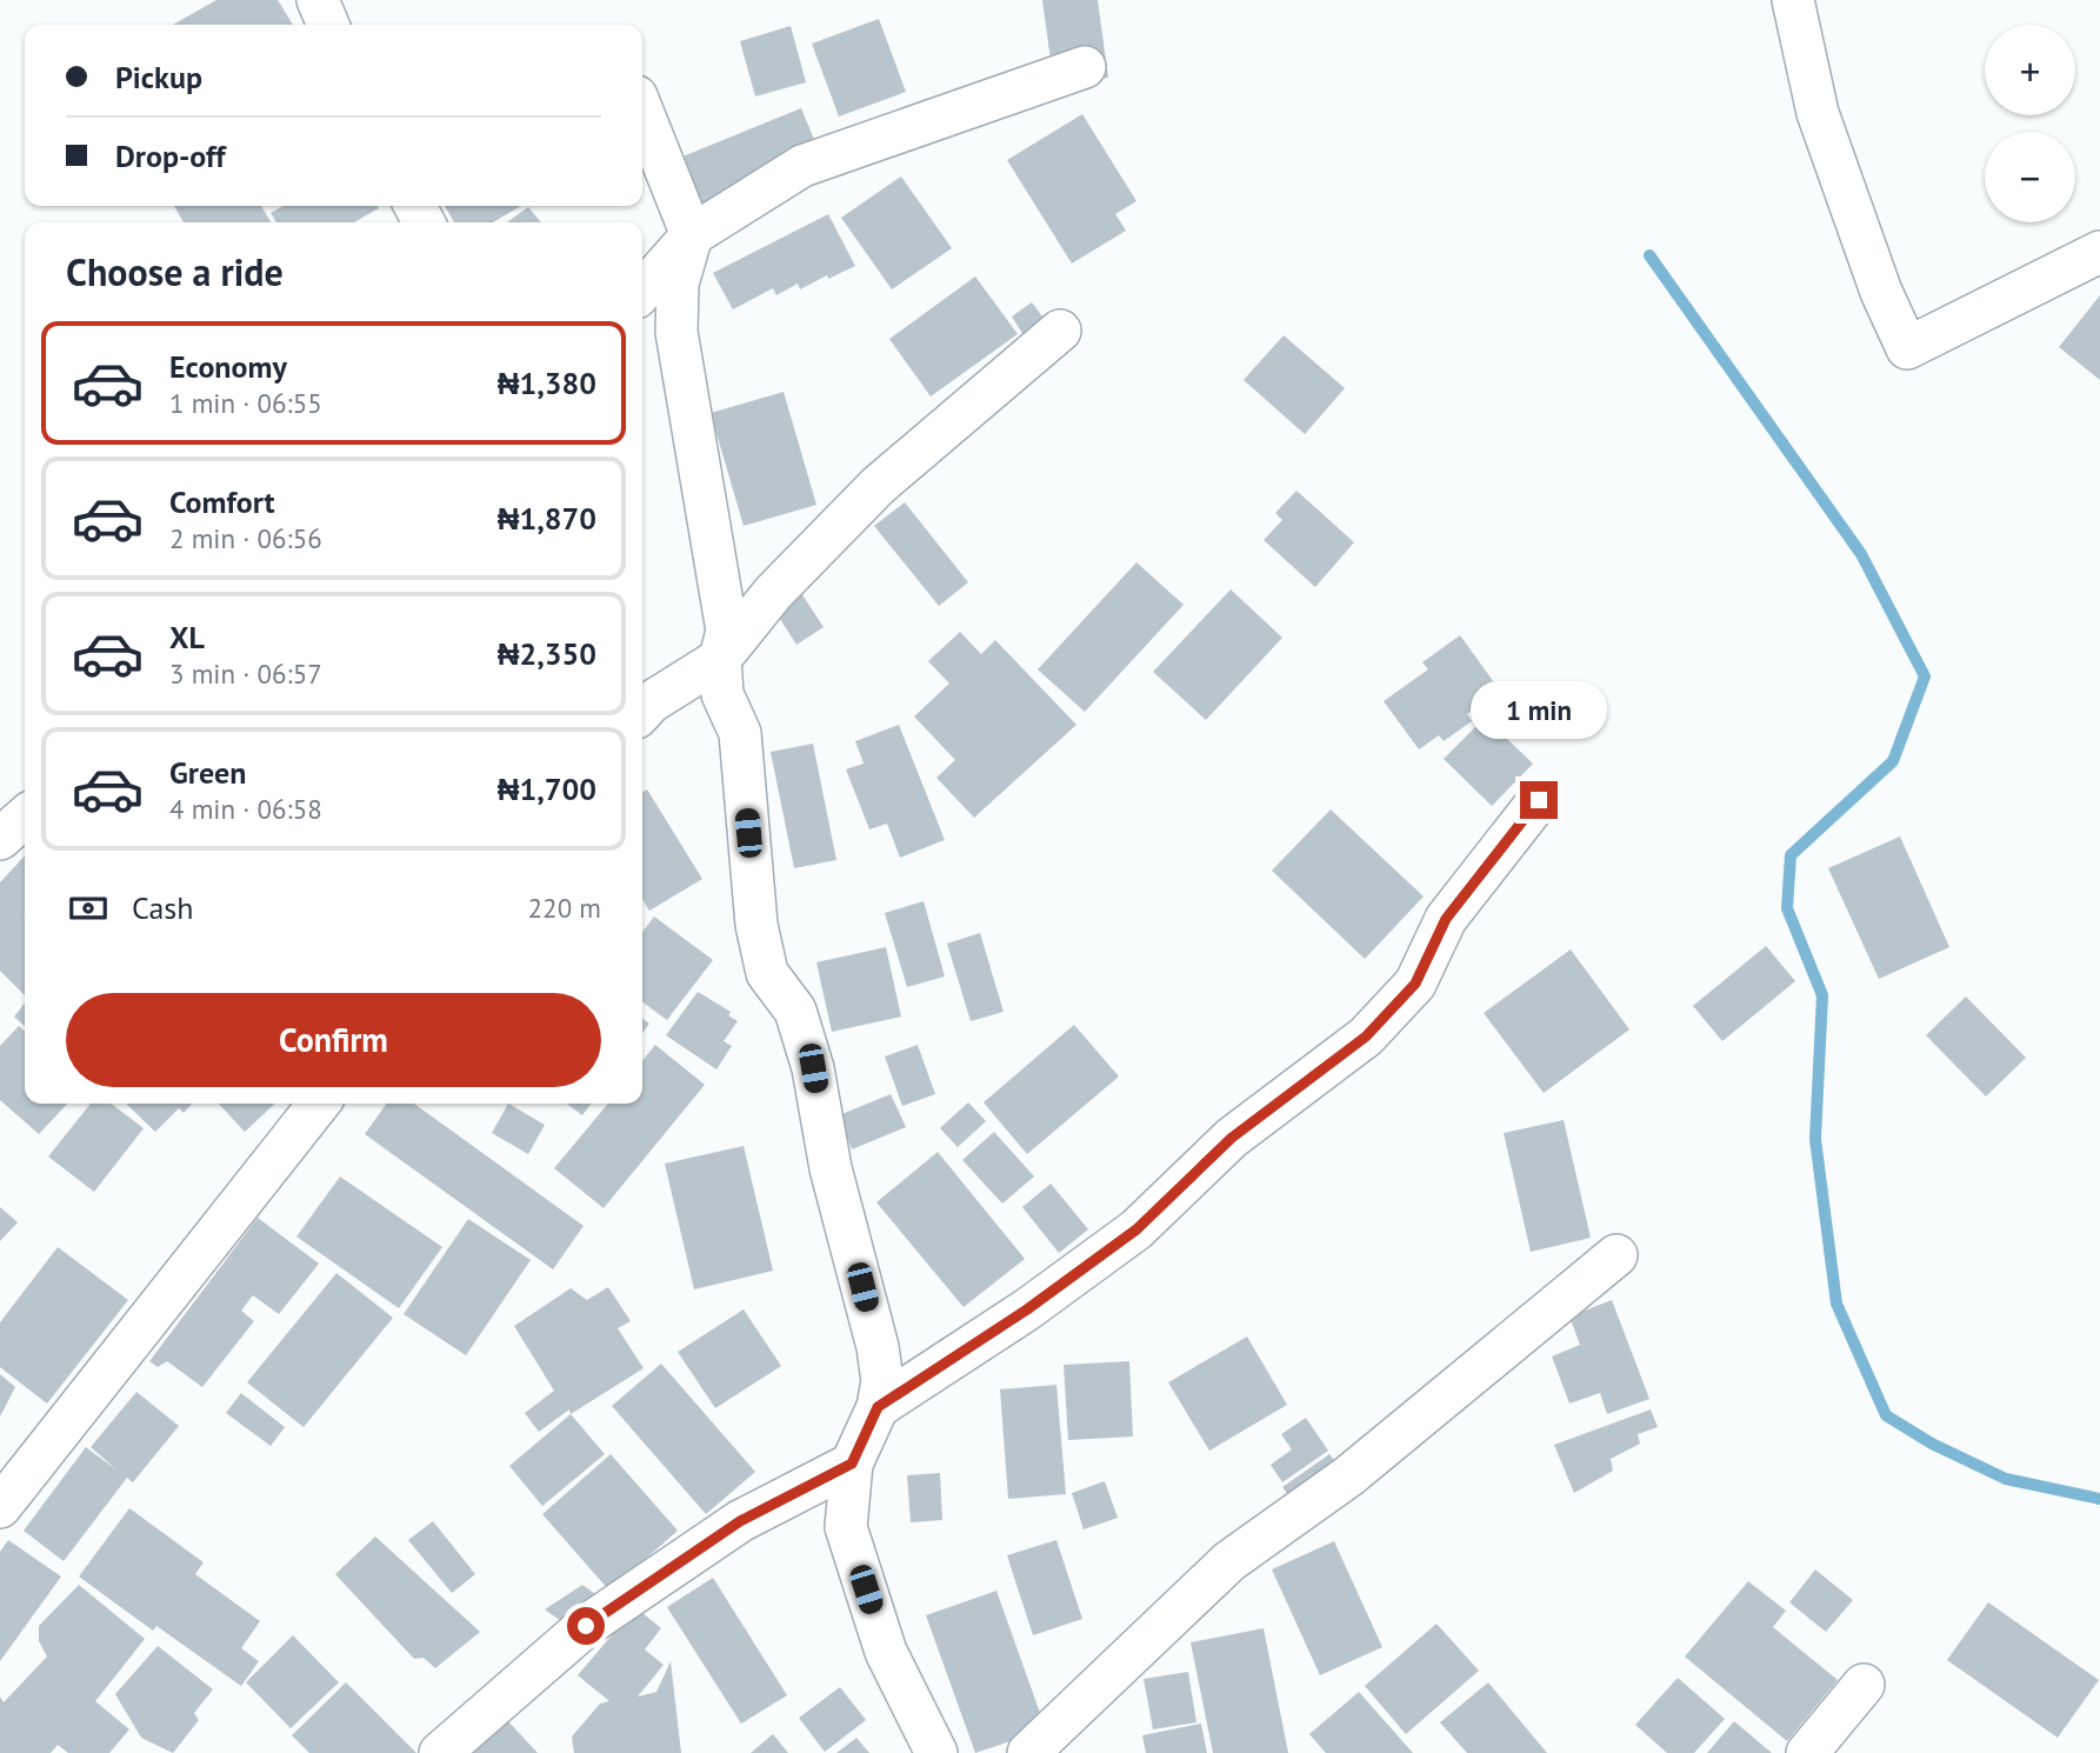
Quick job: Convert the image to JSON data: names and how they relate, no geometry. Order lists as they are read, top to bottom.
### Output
{
  "page": {
    "map_buttons": ["+", "−"],
    "banner": ["Pickup", "Drop-off"],
    "heading": "Choose a ride",
    "list": [
      {
        "name": "Economy",
        "note": "1 min · 06:55",
        "value": "₦1,380"
      },
      {
        "name": "Comfort",
        "note": "2 min · 06:56",
        "value": "₦1,870"
      },
      {
        "name": "XL",
        "note": "3 min · 06:57",
        "value": "₦2,350"
      },
      {
        "name": "Green",
        "note": "4 min · 06:58",
        "value": "₦1,700"
      }
    ],
    "bubble": "1 min",
    "pay": ["Cash", "220 m"],
    "buttons": "Confirm"
  }
}
